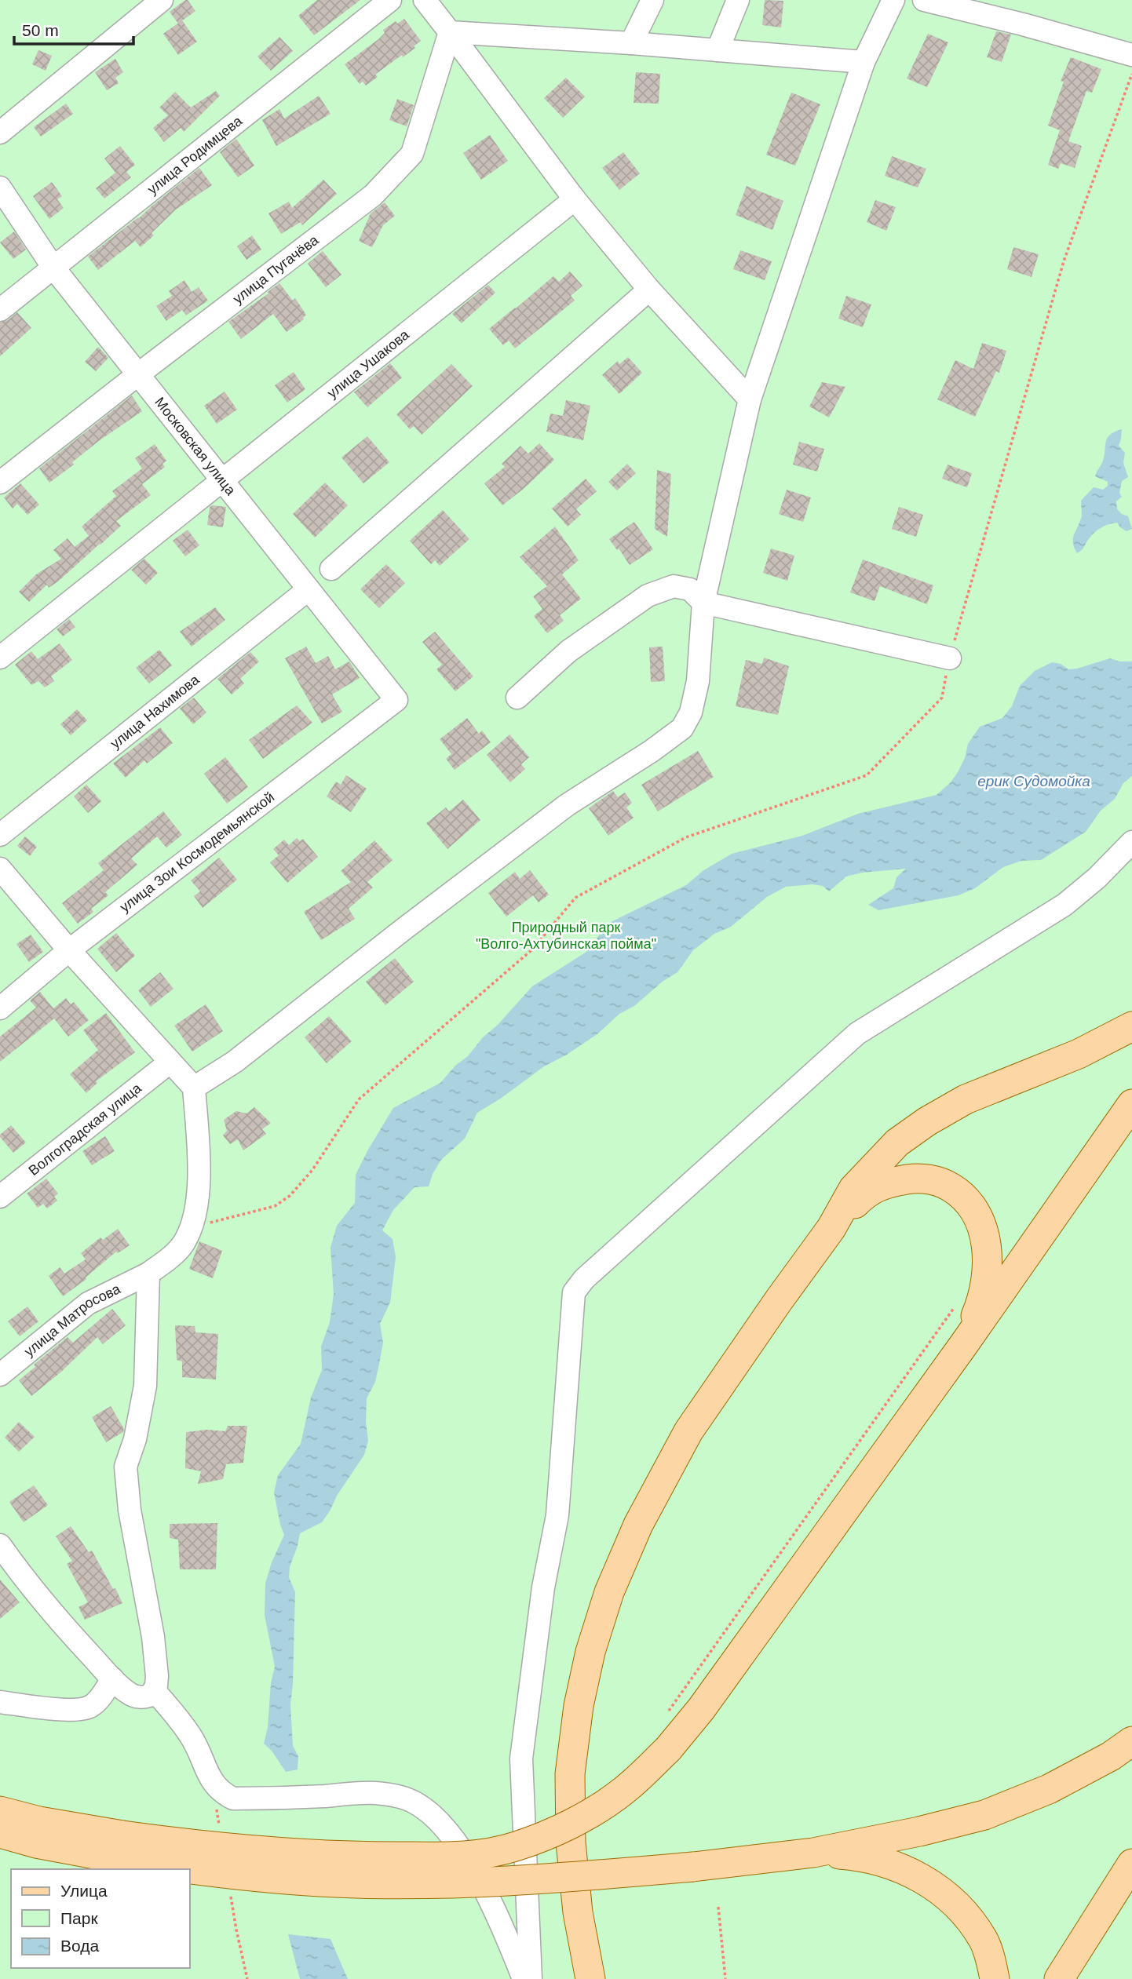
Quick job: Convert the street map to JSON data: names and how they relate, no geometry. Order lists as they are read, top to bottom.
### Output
{
  "streets": {
    "street": [
      "улица Родимцева",
      "улица Пугачёва",
      "улица Ушакова",
      "Московская улица",
      "улица Нахимова",
      "улица Зои Космодемьянской",
      "Волгоградская улица",
      "улица Матросова"
    ]
  },
  "crossings": [
    ["улица Родимцева", "Московская улица"],
    ["улица Пугачёва", "Московская улица"],
    ["улица Ушакова", "Московская улица"],
    ["Московская улица", "улица Нахимова"],
    ["Московская улица", "улица Зои Космодемьянской"]
  ],
  "water": ["ерик Судомойка"],
  "parks": ["Природный парк \"Волго-Ахтубинская пойма\""],
  "legend": ["Улица", "Парк", "Вода"],
  "scale_bar": "50 m"
}
